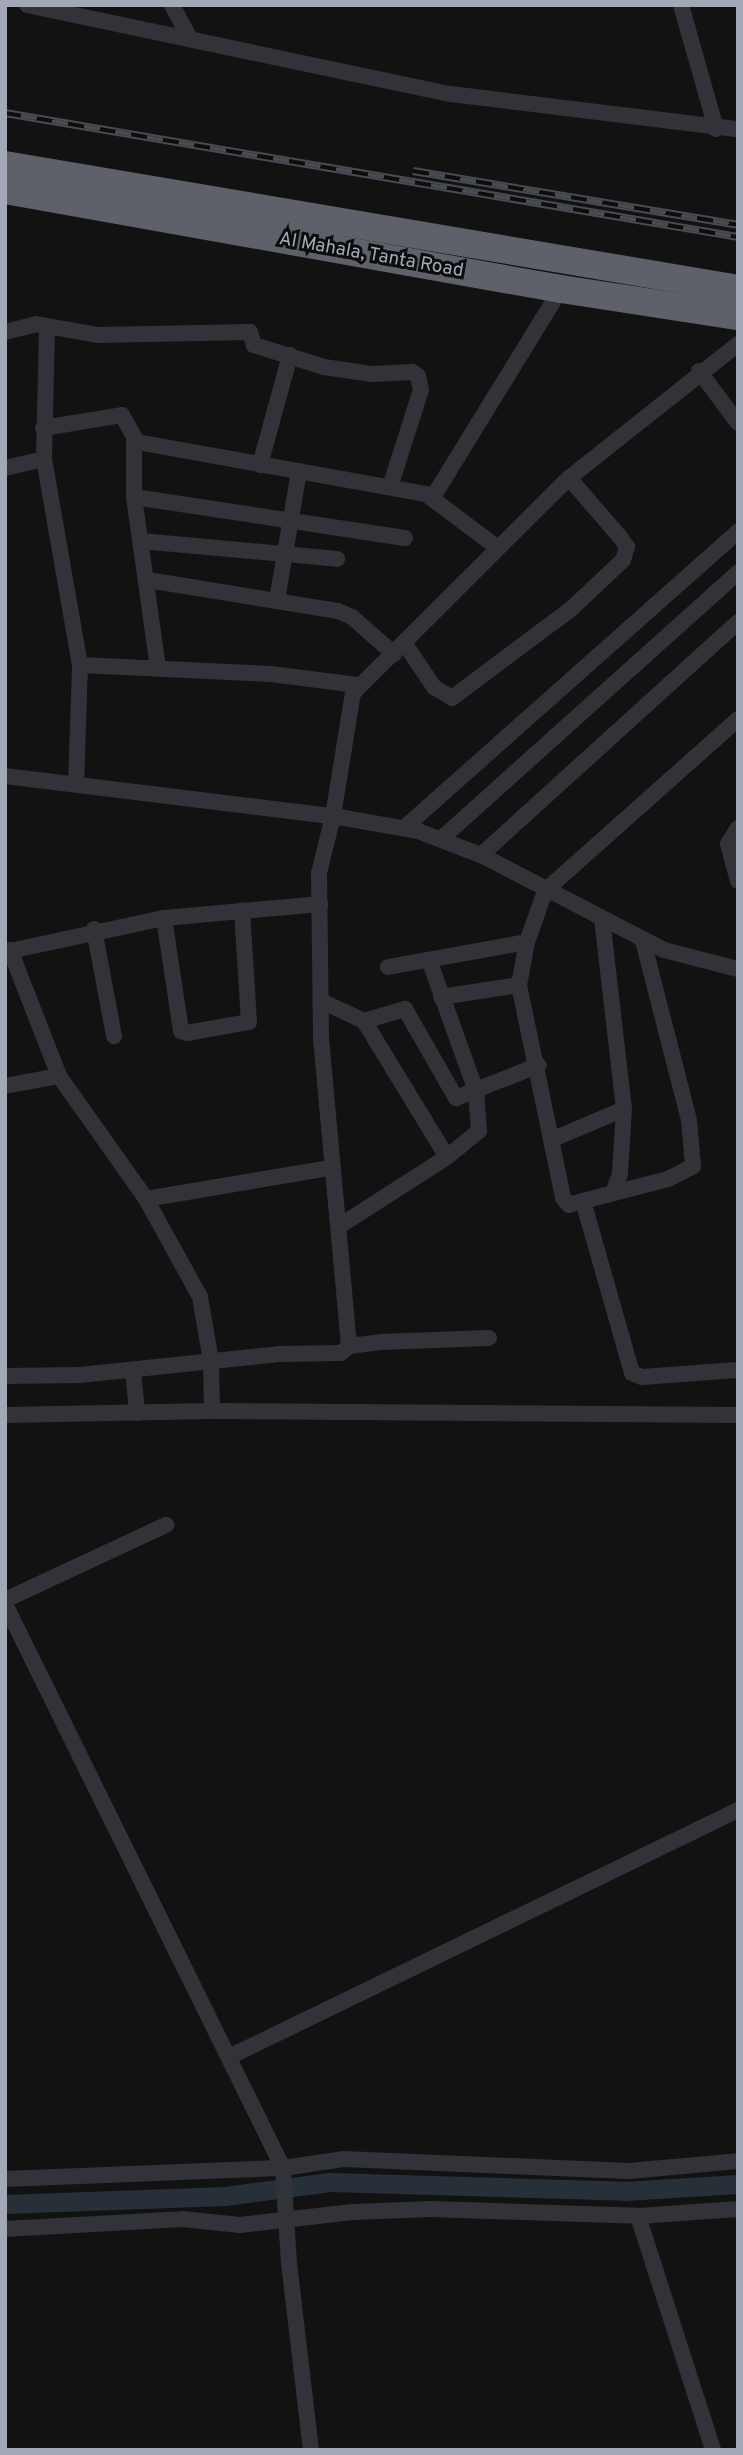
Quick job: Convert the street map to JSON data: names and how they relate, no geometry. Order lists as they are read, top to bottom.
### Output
{
  "streets": {
    "highway": ["Al Mahala, Tanta Road"]
  }
}
